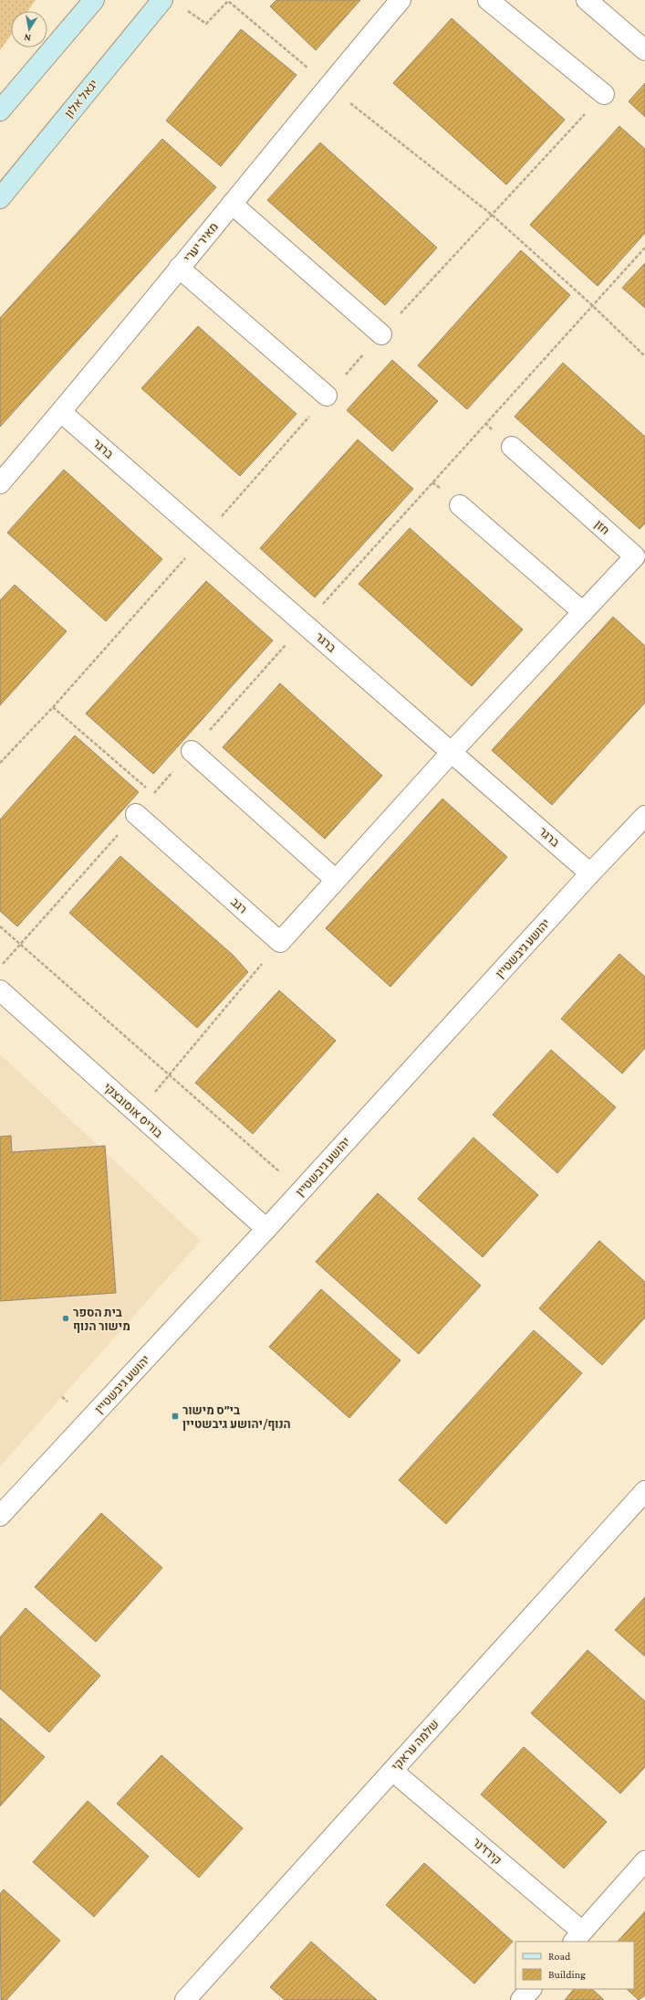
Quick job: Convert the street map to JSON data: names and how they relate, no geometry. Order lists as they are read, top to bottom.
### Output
{
  "streets": {
    "main road": ["יגאל אלון"],
    "street": [
      "מאיר יערי",
      "ברגר",
      "חזן",
      "רגב",
      "יהושע גיבשטיין",
      "בוריס אוסובצקי",
      "שלמה עראקי",
      "קירז'נר"
    ]
  },
  "crossings": [
    ["מאיר יערי", "ברגר"],
    ["ברגר", "חזן"],
    ["ברגר", "יהושע גיבשטיין"],
    ["יהושע גיבשטיין", "בוריס אוסובצקי"],
    ["שלמה עראקי", "קירז'נר"]
  ],
  "places": {
    "other": ["בית הספר מישור הנוף"],
    "transit": ["בי״ס מישור הנוף/יהושע גיבשטיין"]
  },
  "legend": ["Road", "Building"],
  "north": "bottom"
}
